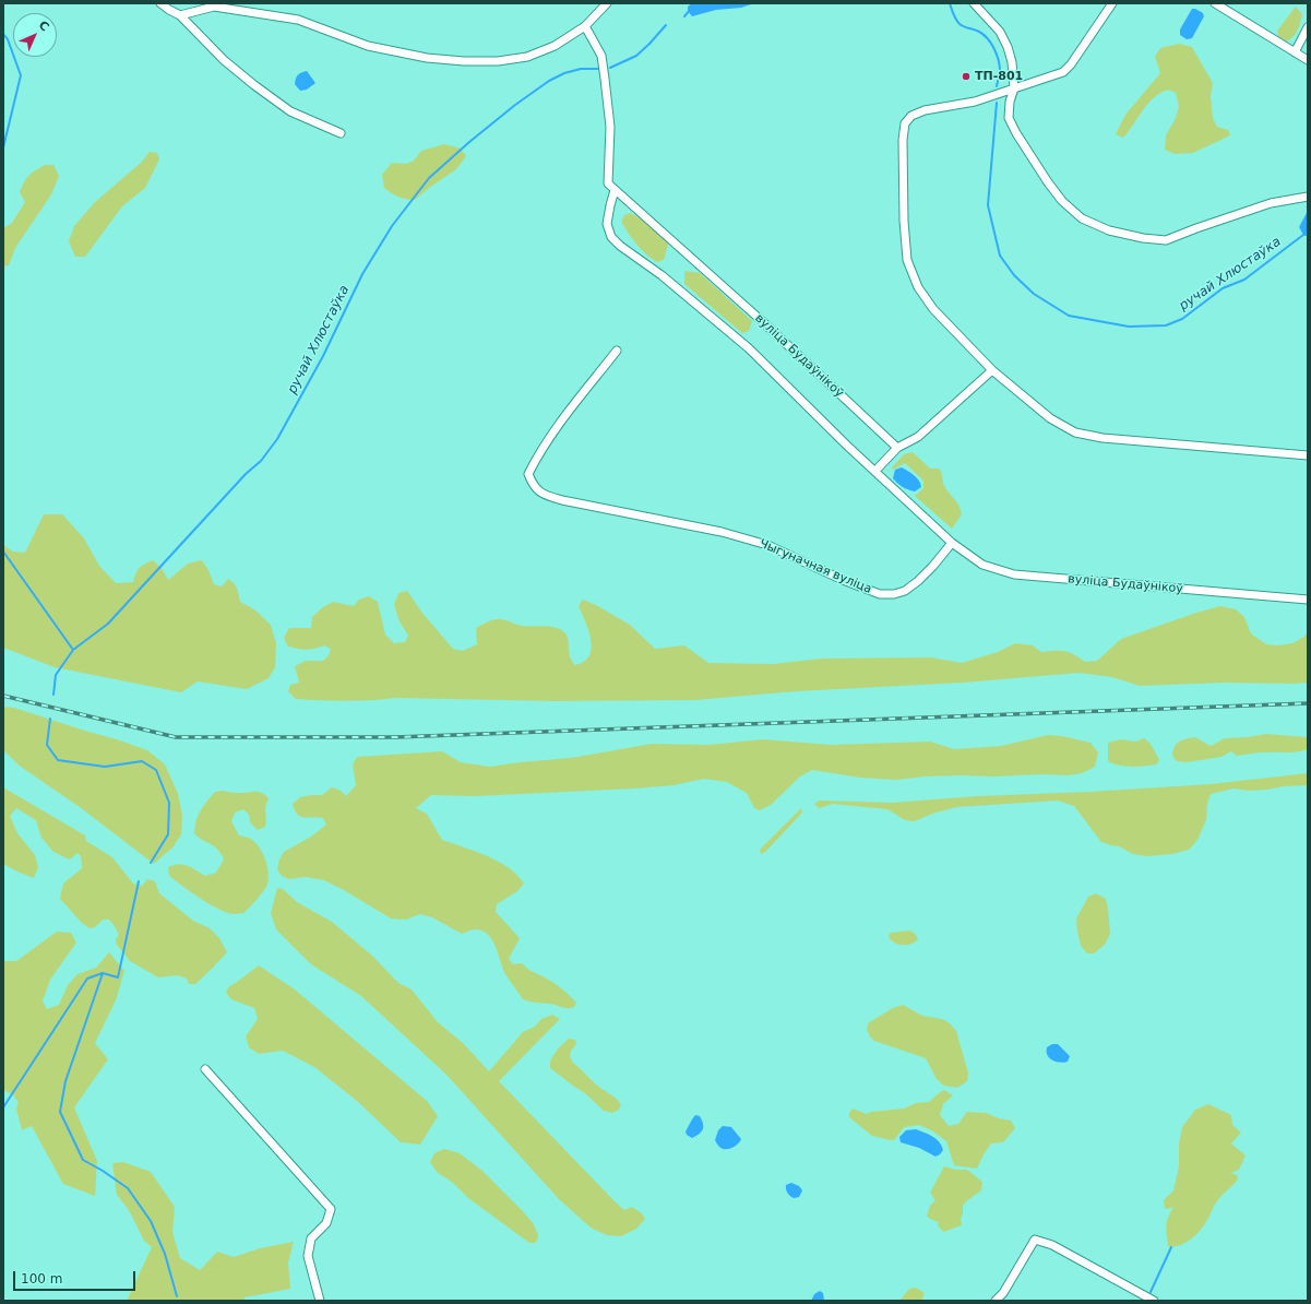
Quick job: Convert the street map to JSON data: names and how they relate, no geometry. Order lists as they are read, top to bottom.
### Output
{
  "streets": {
    "street": ["вуліца Будаўнікоў", "Чыгуначная вуліца"]
  },
  "crossings": [
    ["вуліца Будаўнікоў", "Чыгуначная вуліца"]
  ],
  "water": ["ручай Хлюстаўка"],
  "places": ["ТП-801"],
  "scale_bar": "100 m",
  "north": "top right"
}
